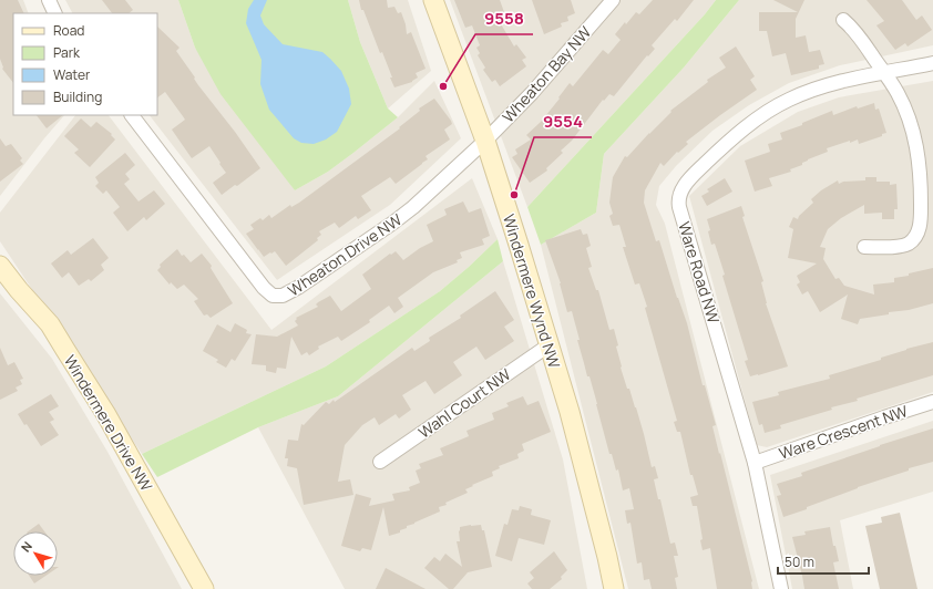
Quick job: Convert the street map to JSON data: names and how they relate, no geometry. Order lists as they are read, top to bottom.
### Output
{
  "streets": {
    "street": [
      "Wheaton Bay NW",
      "Wheaton Drive NW",
      "Ware Road NW",
      "Windermere Wynd NW",
      "Wahl Court NW",
      "Windermere Drive NW",
      "Ware Crescent NW"
    ]
  },
  "crossings": [
    ["Wheaton Bay NW", "Wheaton Drive NW"],
    ["Wheaton Bay NW", "Windermere Wynd NW"],
    ["Wheaton Drive NW", "Windermere Wynd NW"],
    ["Ware Road NW", "Ware Crescent NW"],
    ["Windermere Wynd NW", "Wahl Court NW"]
  ],
  "places": ["9558", "9554"],
  "legend": [
    "Road",
    "Park",
    "Water",
    "Building"
  ],
  "scale_bar": "50 m",
  "north": "top left"
}
